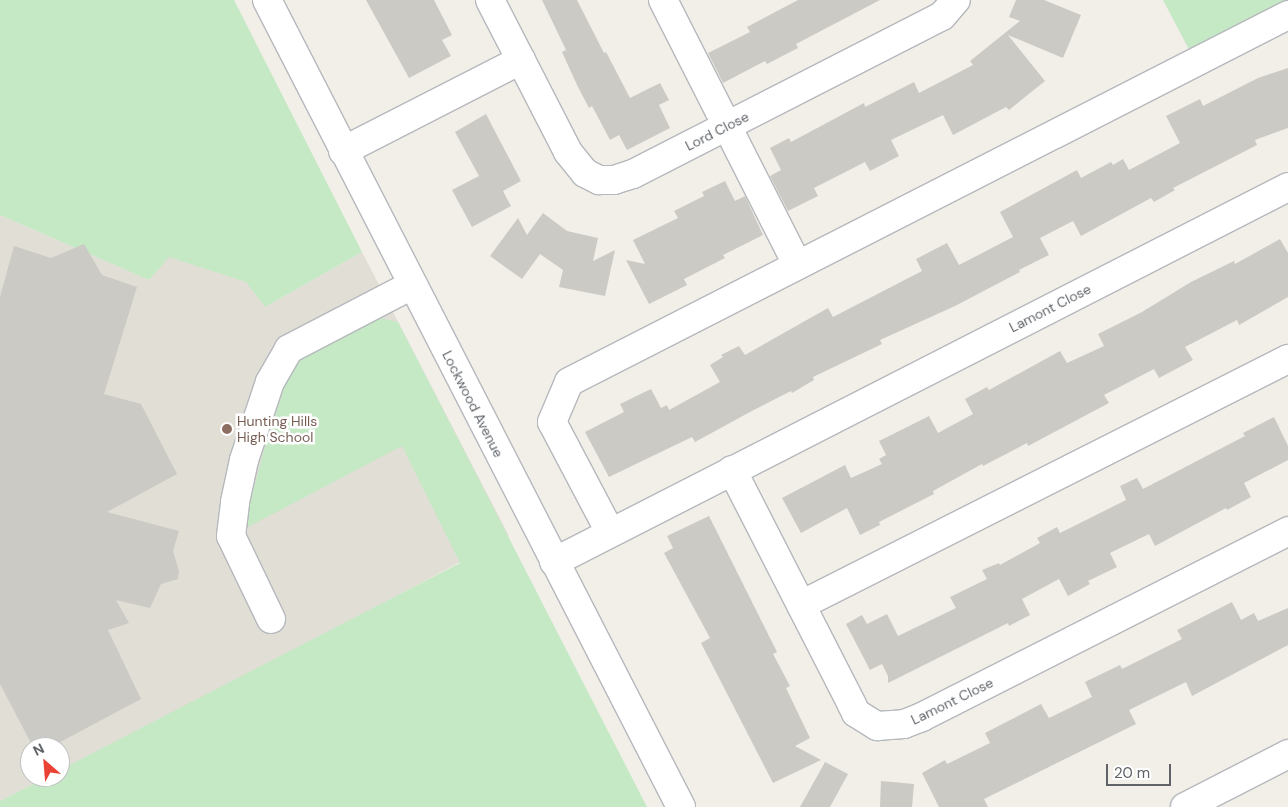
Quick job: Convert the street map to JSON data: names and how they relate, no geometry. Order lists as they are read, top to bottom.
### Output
{
  "streets": {
    "street": ["Lord Close", "Lamont Close", "Lockwood Avenue"]
  },
  "crossings": [
    ["Lamont Close", "Lockwood Avenue"]
  ],
  "places": ["Hunting Hills High School"],
  "scale_bar": "20 m",
  "north": "top left"
}
